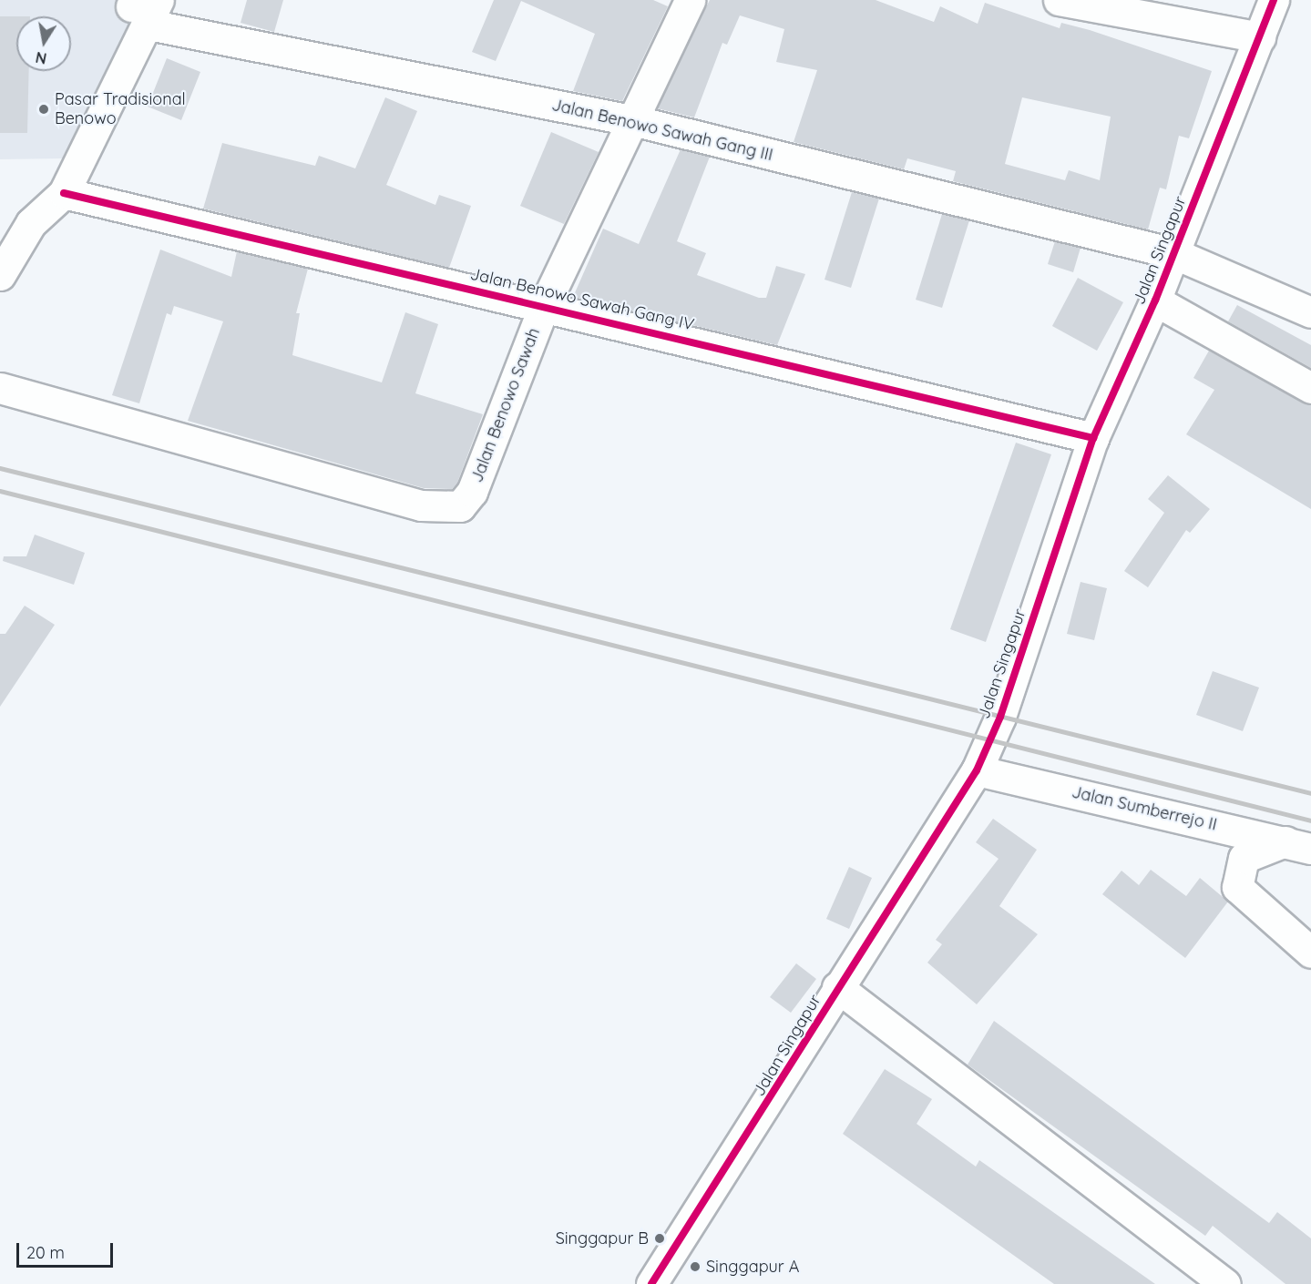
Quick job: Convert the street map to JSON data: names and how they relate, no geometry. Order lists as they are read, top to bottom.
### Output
{
  "streets": {
    "street": [
      "Jalan Benowo Sawah Gang III",
      "Jalan Singapur",
      "Jalan Benowo Sawah Gang IV",
      "Jalan Benowo Sawah",
      "Jalan Sumberrejo II"
    ]
  },
  "crossings": [
    ["Jalan Benowo Sawah Gang III", "Jalan Singapur"],
    ["Jalan Benowo Sawah Gang III", "Jalan Benowo Sawah"],
    ["Jalan Singapur", "Jalan Benowo Sawah Gang IV"],
    ["Jalan Singapur", "Jalan Sumberrejo II"],
    ["Jalan Benowo Sawah Gang IV", "Jalan Benowo Sawah"]
  ],
  "places": ["Pasar Tradisional Benowo", "Singgapur B", "Singgapur A"],
  "scale_bar": "20 m",
  "north": "bottom"
}
